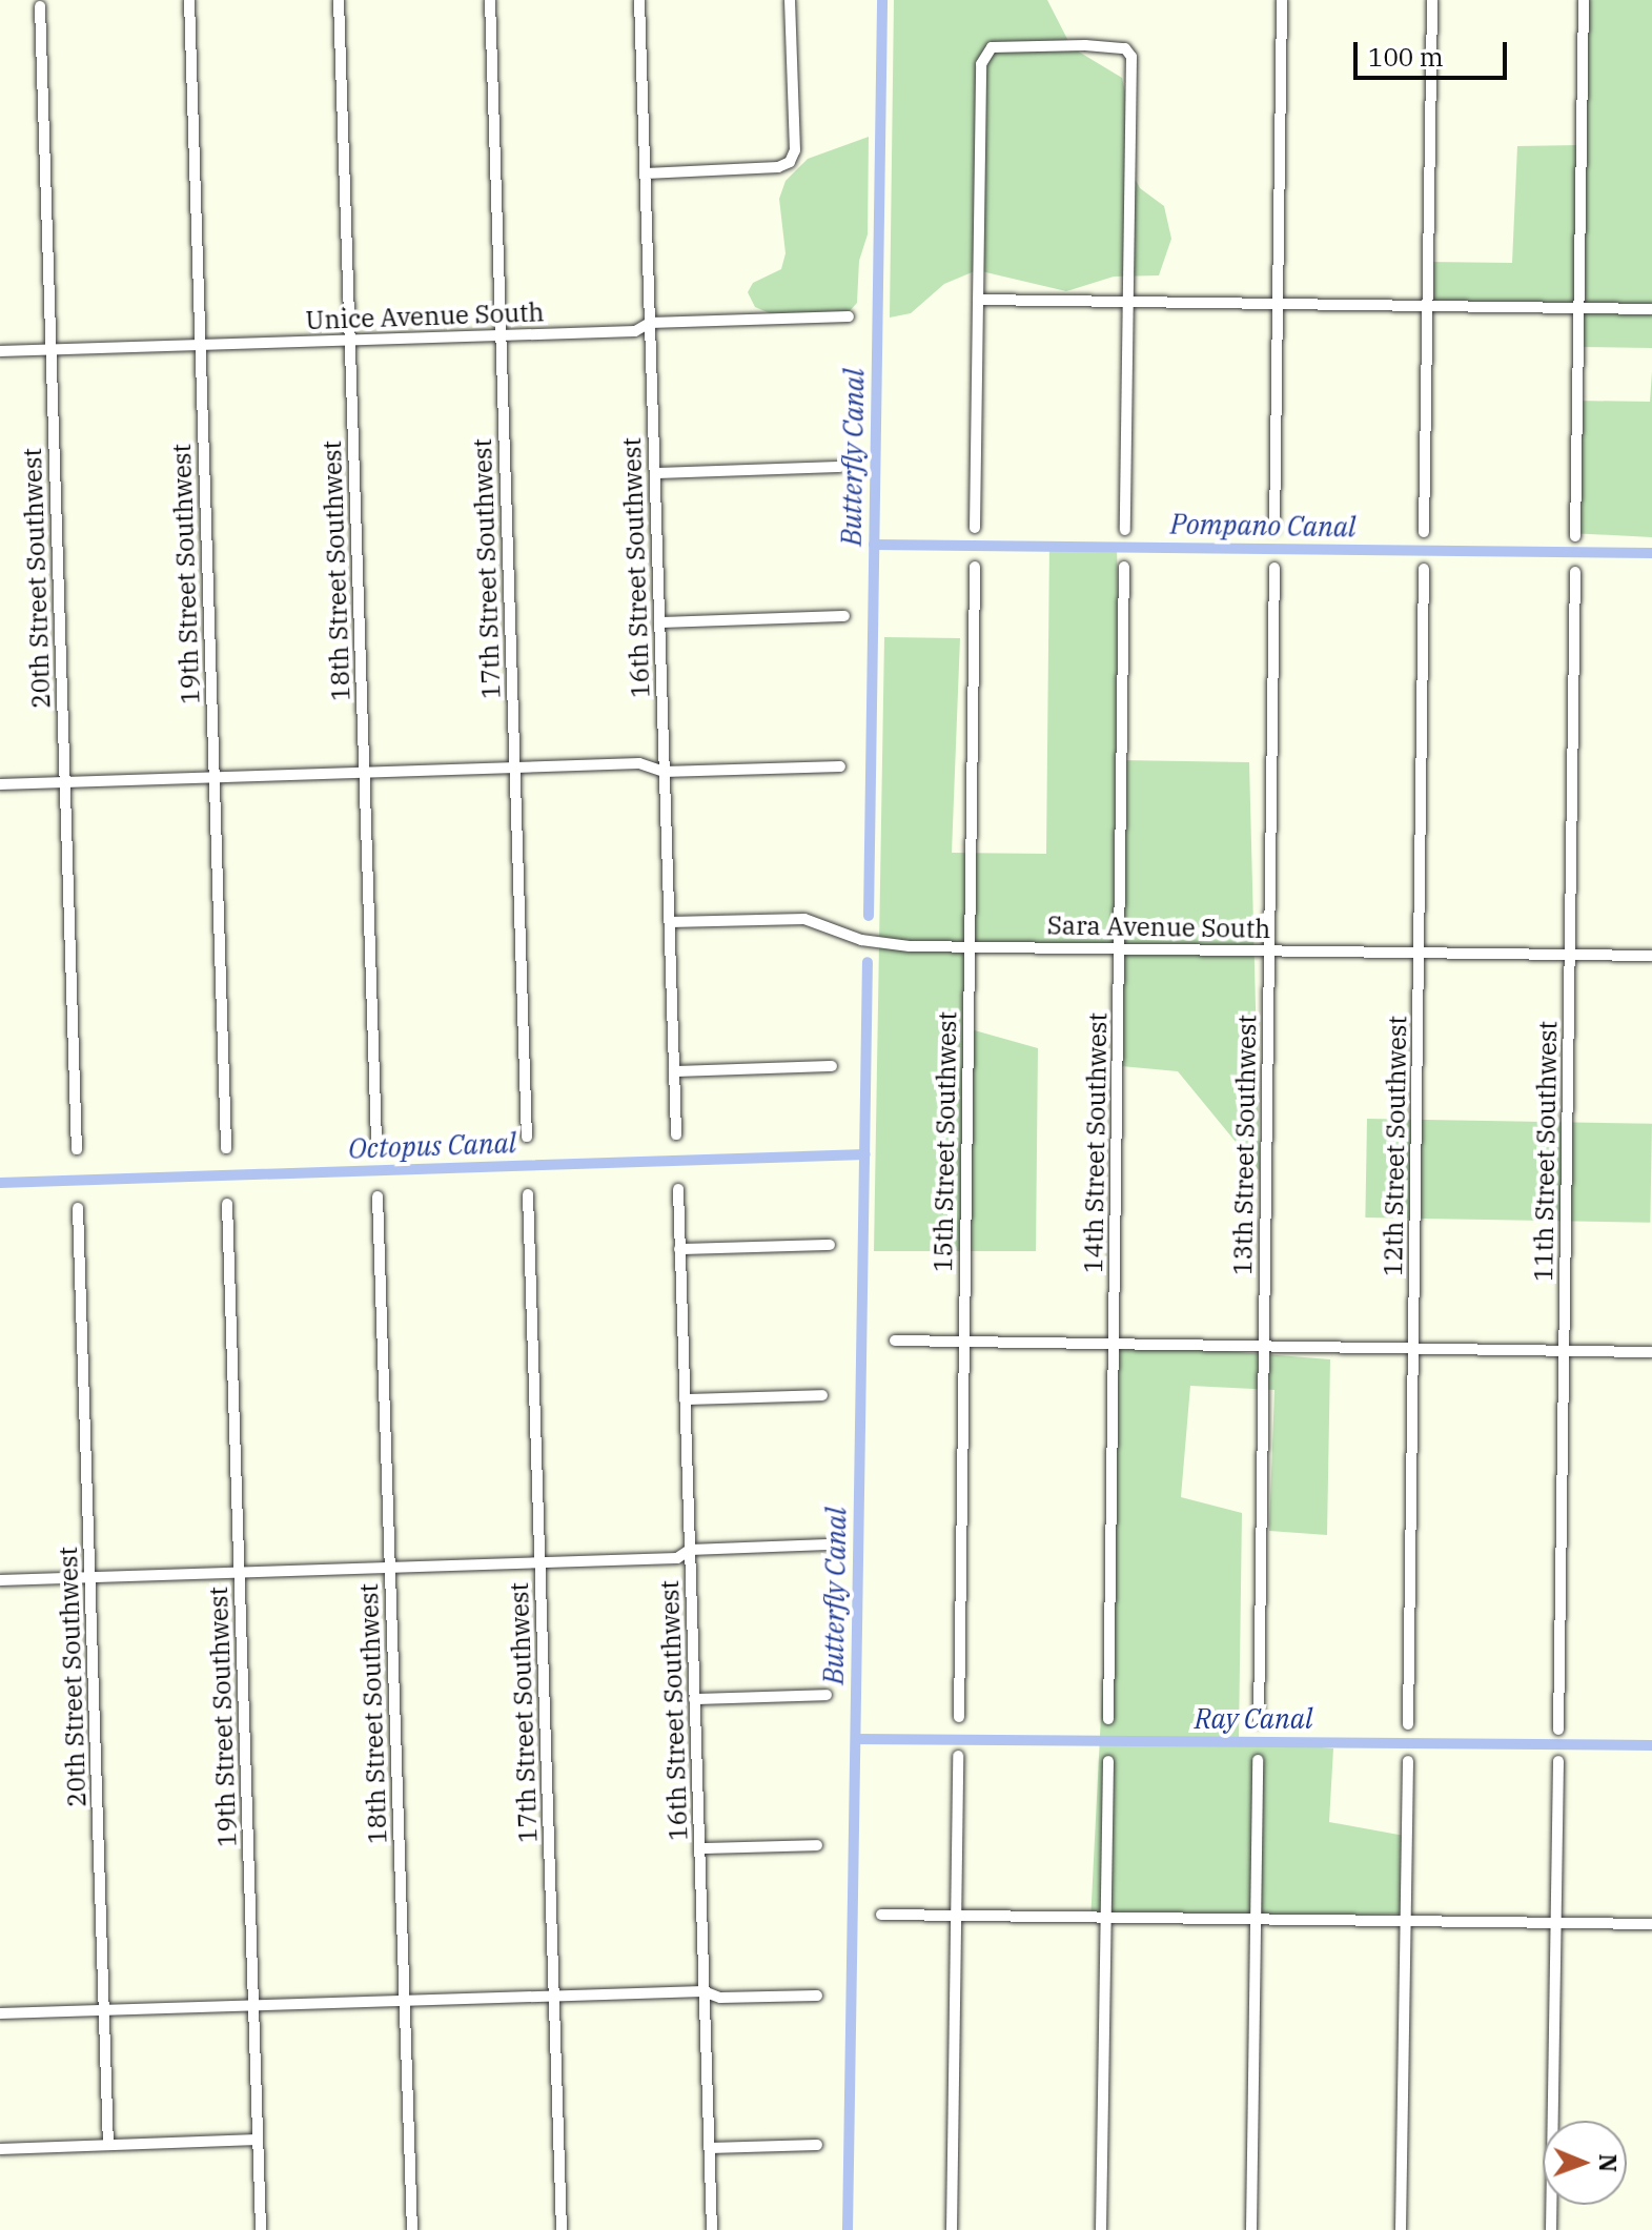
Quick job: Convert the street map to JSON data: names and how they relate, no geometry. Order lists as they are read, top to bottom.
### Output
{
  "streets": {
    "street": [
      "Unice Avenue South",
      "16th Street Southwest",
      "17th Street Southwest",
      "18th Street Southwest",
      "19th Street Southwest",
      "20th Street Southwest",
      "Sara Avenue South",
      "15th Street Southwest",
      "14th Street Southwest",
      "13th Street Southwest",
      "12th Street Southwest",
      "11th Street Southwest"
    ]
  },
  "crossings": [
    ["Unice Avenue South", "16th Street Southwest"],
    ["Unice Avenue South", "17th Street Southwest"],
    ["Unice Avenue South", "18th Street Southwest"],
    ["Unice Avenue South", "19th Street Southwest"],
    ["Unice Avenue South", "20th Street Southwest"],
    ["16th Street Southwest", "Sara Avenue South"],
    ["Sara Avenue South", "15th Street Southwest"],
    ["Sara Avenue South", "14th Street Southwest"],
    ["Sara Avenue South", "13th Street Southwest"],
    ["Sara Avenue South", "12th Street Southwest"],
    ["Sara Avenue South", "11th Street Southwest"]
  ],
  "water": [
    "Butterfly Canal",
    "Pompano Canal",
    "Octopus Canal",
    "Ray Canal"
  ],
  "scale_bar": "100 m",
  "north": "right"
}
